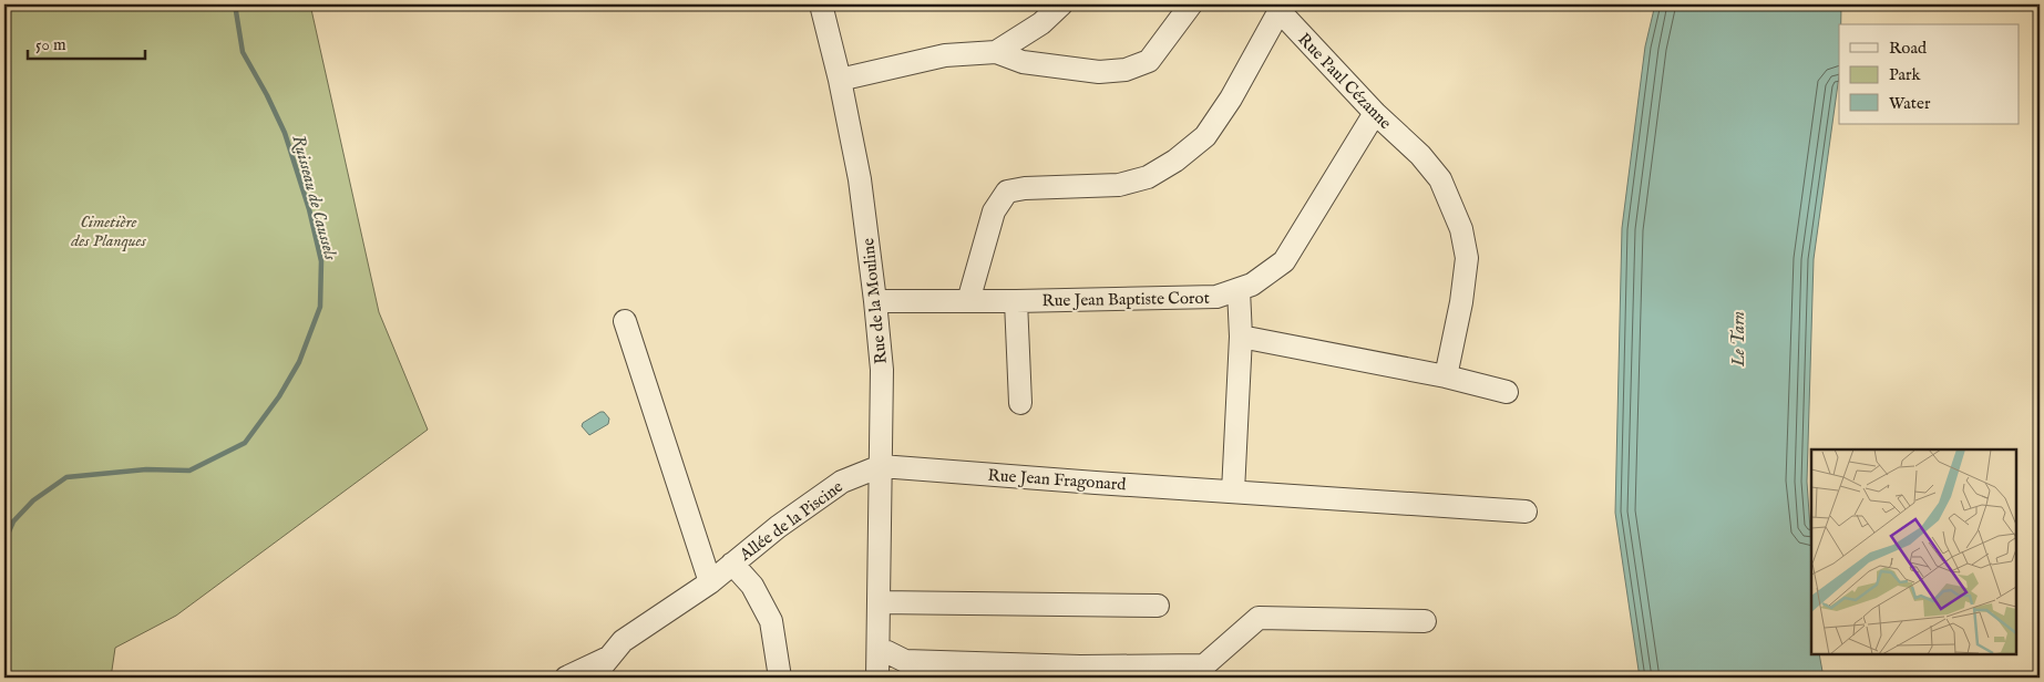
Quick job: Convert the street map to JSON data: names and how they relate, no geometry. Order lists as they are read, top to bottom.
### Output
{
  "streets": {
    "street": [
      "Rue Paul Cézanne",
      "Rue Jean Baptiste Corot",
      "Rue de la Mouline",
      "Rue Jean Fragonard",
      "Allée de la Piscine"
    ]
  },
  "crossings": [
    ["Rue Paul Cézanne", "Rue Jean Baptiste Corot"],
    ["Rue Jean Baptiste Corot", "Rue de la Mouline"],
    ["Rue de la Mouline", "Rue Jean Fragonard"],
    ["Rue de la Mouline", "Allée de la Piscine"],
    ["Rue Jean Fragonard", "Allée de la Piscine"]
  ],
  "water": ["Ruisseau de Caussels", "Le Tarn"],
  "parks": ["Cimetière des Planques"],
  "legend": ["Road", "Park", "Water"],
  "scale_bar": "50 m"
}
